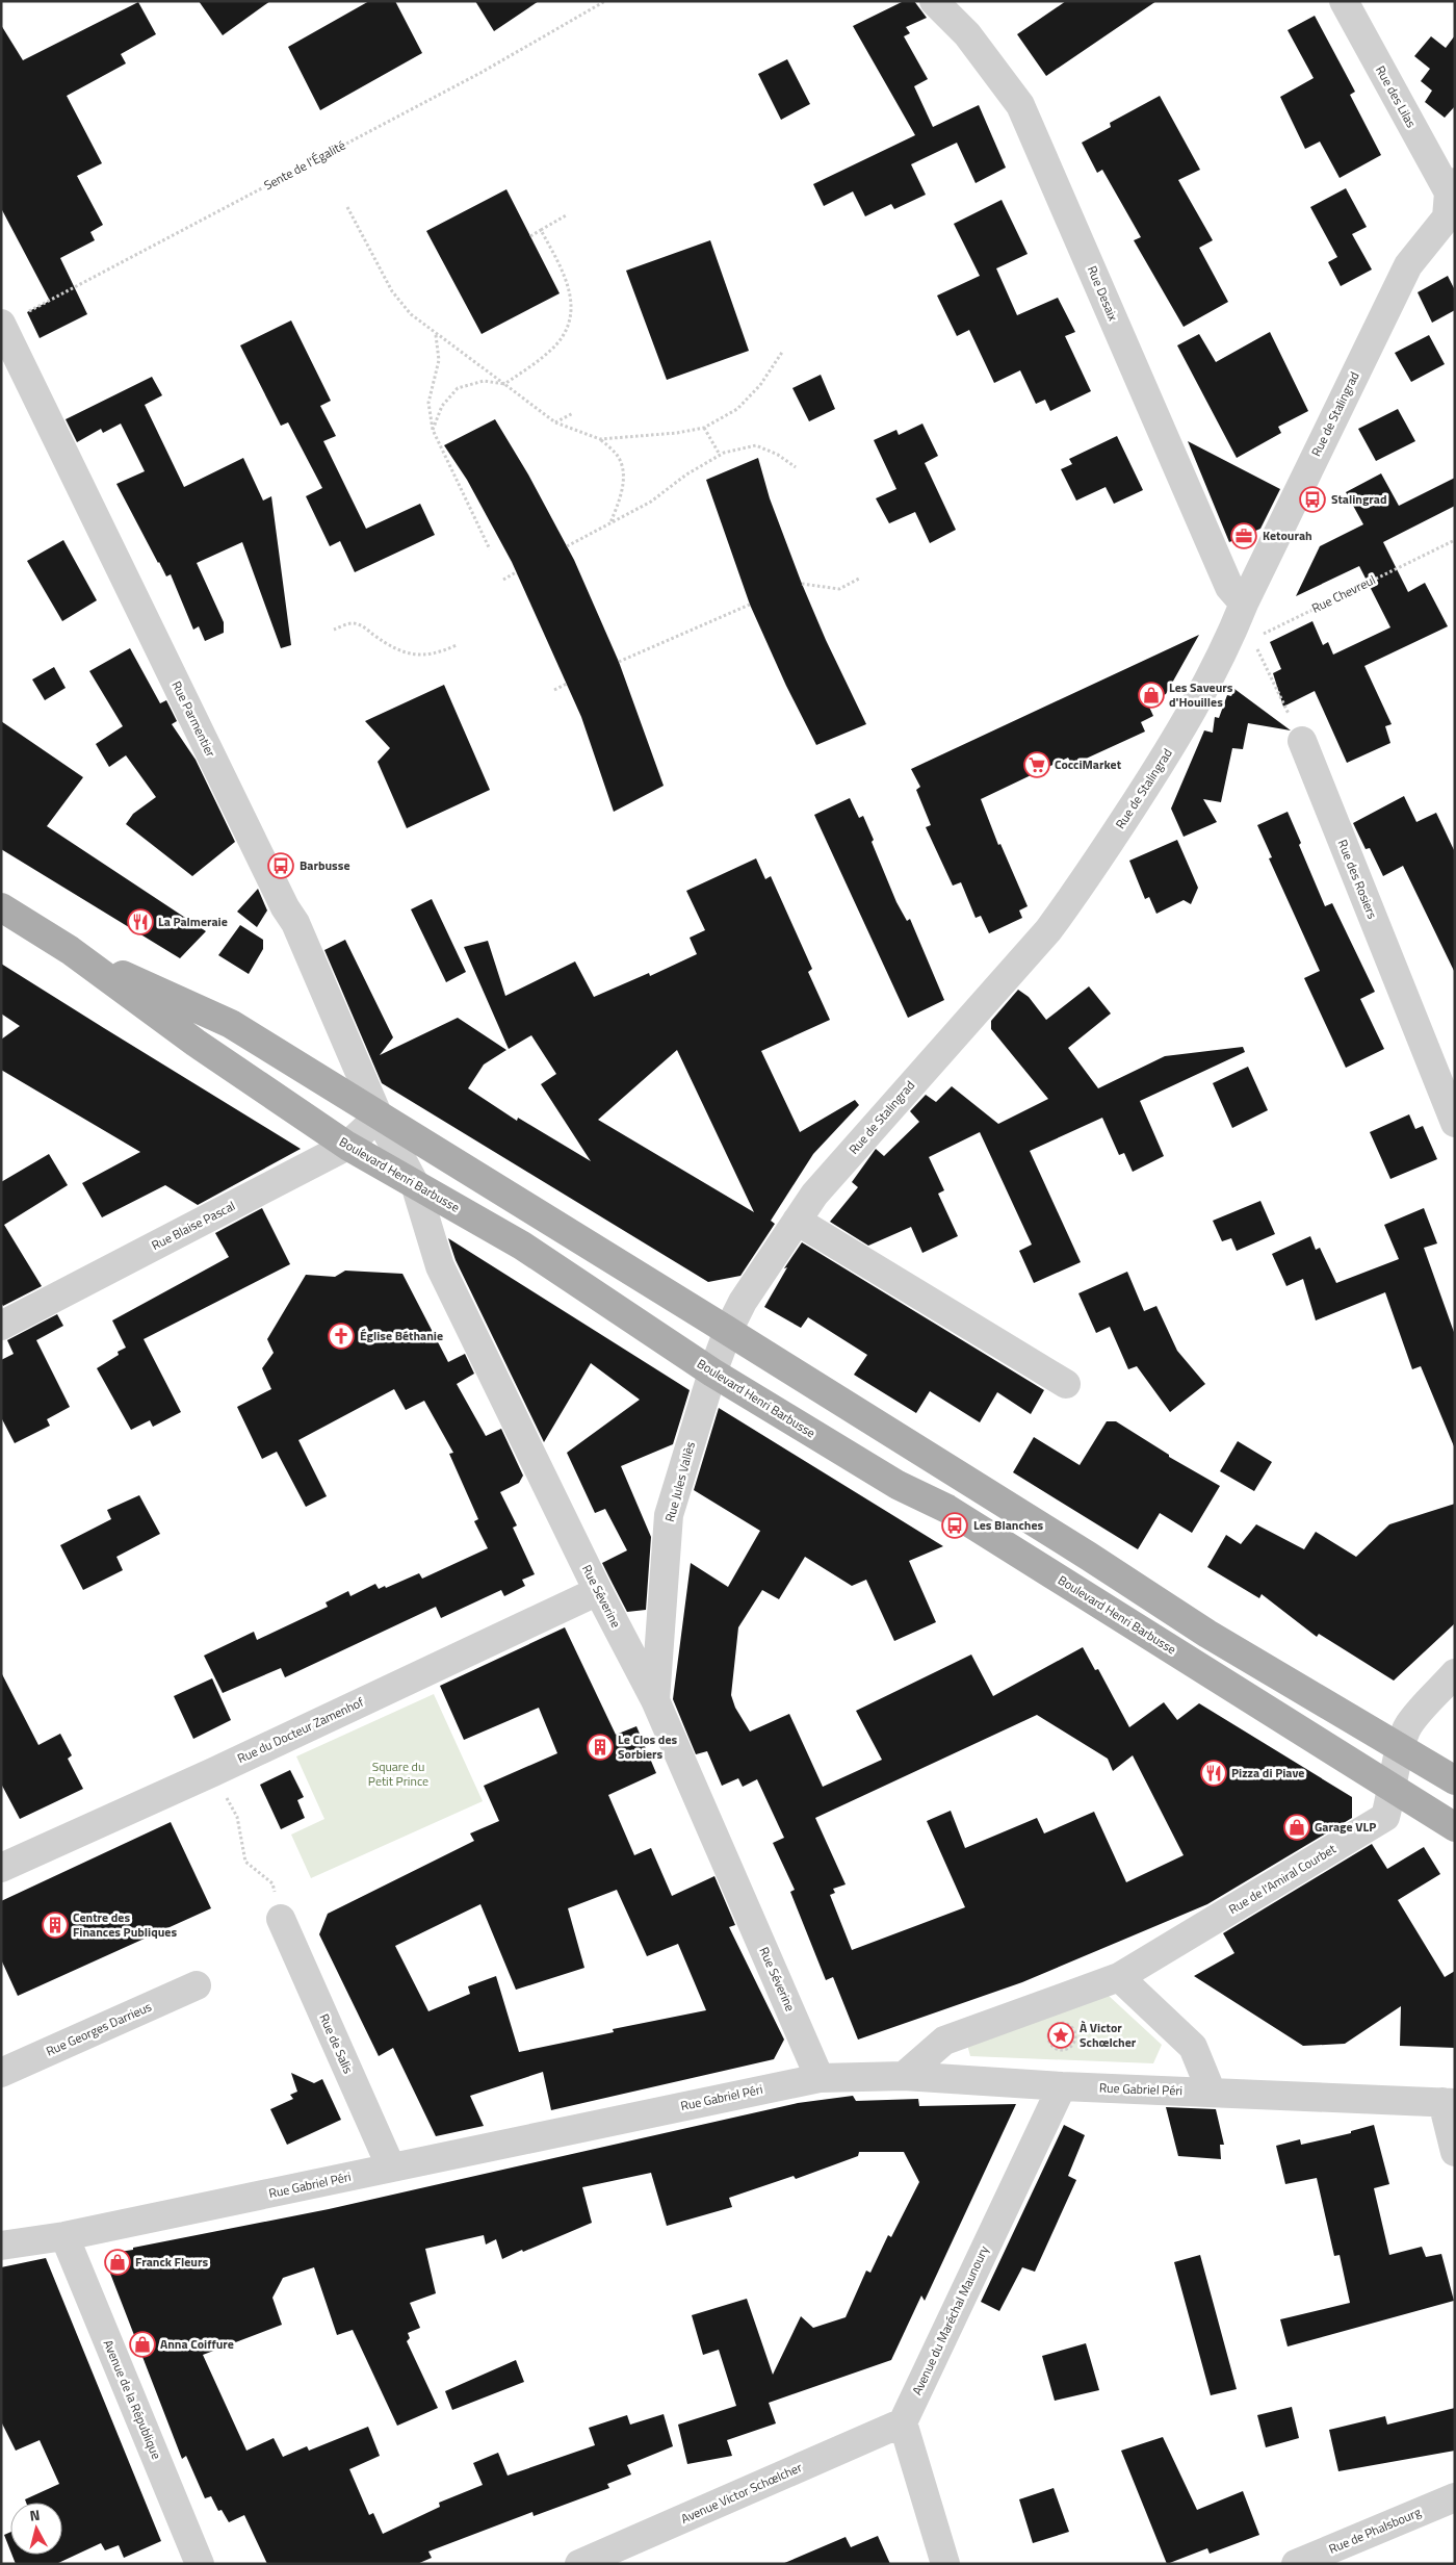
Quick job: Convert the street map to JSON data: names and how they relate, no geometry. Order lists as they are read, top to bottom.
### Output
{
  "streets": {
    "main road": ["Boulevard Henri Barbusse"],
    "street": [
      "Rue des Lilas",
      "Rue Desaix",
      "Rue de Stalingrad",
      "Rue Parmentier",
      "Rue des Rosiers",
      "Rue Blaise Pascal",
      "Rue Jules Vallès",
      "Rue Séverine",
      "Rue du Docteur Zamenhof",
      "Rue de l'Amiral Courbet",
      "Rue Georges Darrieus",
      "Rue de Salis",
      "Rue Gabriel Péri",
      "Avenue du Maréchal Maunoury",
      "Avenue de la République",
      "Avenue Victor Schœlcher",
      "Rue de Phalsbourg"
    ],
    "path": ["Sente de l'Égalité", "Rue Chevreul"]
  },
  "crossings": [
    ["Rue des Lilas", "Rue de Stalingrad"],
    ["Sente de l'Égalité", "Rue Parmentier"],
    ["Rue Desaix", "Rue de Stalingrad"],
    ["Rue de Stalingrad", "Rue Chevreul"],
    ["Rue de Stalingrad", "Boulevard Henri Barbusse"],
    ["Rue de Stalingrad", "Rue Jules Vallès"],
    ["Rue Parmentier", "Boulevard Henri Barbusse"],
    ["Rue Parmentier", "Rue Blaise Pascal"],
    ["Rue Parmentier", "Rue Séverine"],
    ["Boulevard Henri Barbusse", "Rue Blaise Pascal"],
    ["Boulevard Henri Barbusse", "Rue Jules Vallès"],
    ["Boulevard Henri Barbusse", "Rue Séverine"],
    ["Boulevard Henri Barbusse", "Rue de l'Amiral Courbet"],
    ["Rue Blaise Pascal", "Rue Séverine"],
    ["Rue Jules Vallès", "Rue Séverine"],
    ["Rue Séverine", "Rue du Docteur Zamenhof"],
    ["Rue Séverine", "Rue Gabriel Péri"],
    ["Rue de l'Amiral Courbet", "Rue Gabriel Péri"],
    ["Rue de Salis", "Rue Gabriel Péri"],
    ["Rue Gabriel Péri", "Avenue du Maréchal Maunoury"],
    ["Rue Gabriel Péri", "Avenue de la République"],
    ["Avenue du Maréchal Maunoury", "Avenue Victor Schœlcher"]
  ],
  "parks": ["Square du Petit Prince"],
  "places": {
    "bus stop": ["Stalingrad", "Barbusse", "Les Blanches"],
    "office": ["Ketourah"],
    "shop": [
      "Les Saveurs d'Houilles",
      "Garage VLP",
      "Franck Fleurs",
      "Anna Coiffure"
    ],
    "supermarket": ["CocciMarket"],
    "restaurant": ["La Palmeraie", "Pizza di Piave"],
    "church": ["Église Béthanie"],
    "building": ["Le Clos des Sorbiers", "Centre des Finances Publiques"],
    "place": ["À Victor Schœlcher"]
  },
  "north": "top"
}
